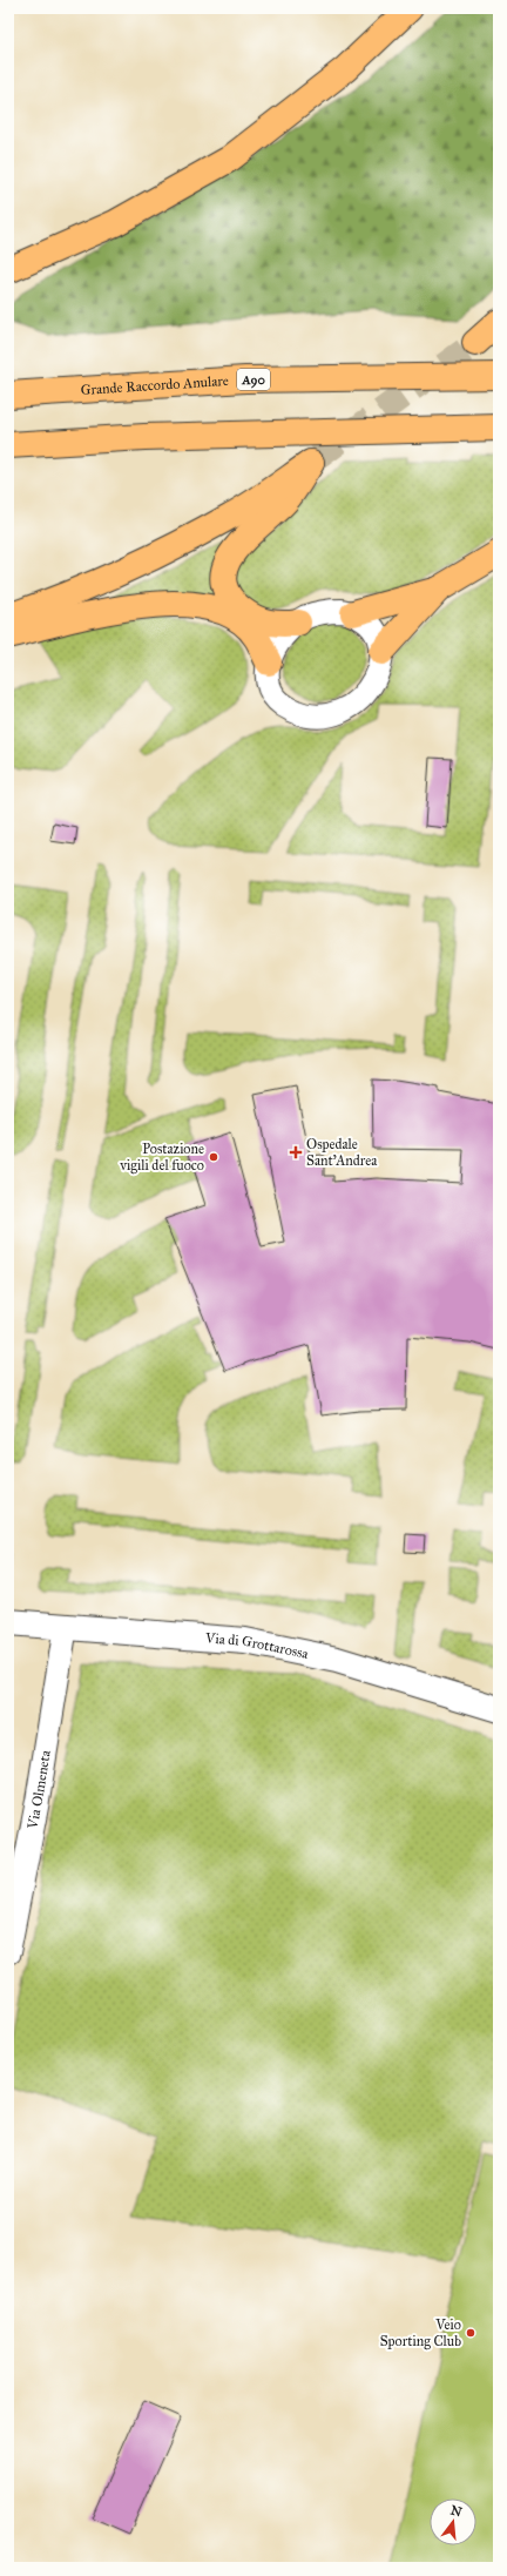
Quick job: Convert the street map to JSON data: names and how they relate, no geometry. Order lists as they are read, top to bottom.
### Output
{
  "streets": {
    "highway": ["A90", "Grande Raccordo Anulare"],
    "street": ["Via di Grottarossa", "Via Olmeneta"]
  },
  "crossings": [
    ["Via di Grottarossa", "Via Olmeneta"]
  ],
  "places": {
    "health": ["Ospedale Sant'Andrea"],
    "other": ["Postazione vigili del fuoco", "Veio Sporting Club"]
  },
  "north": "top"
}
